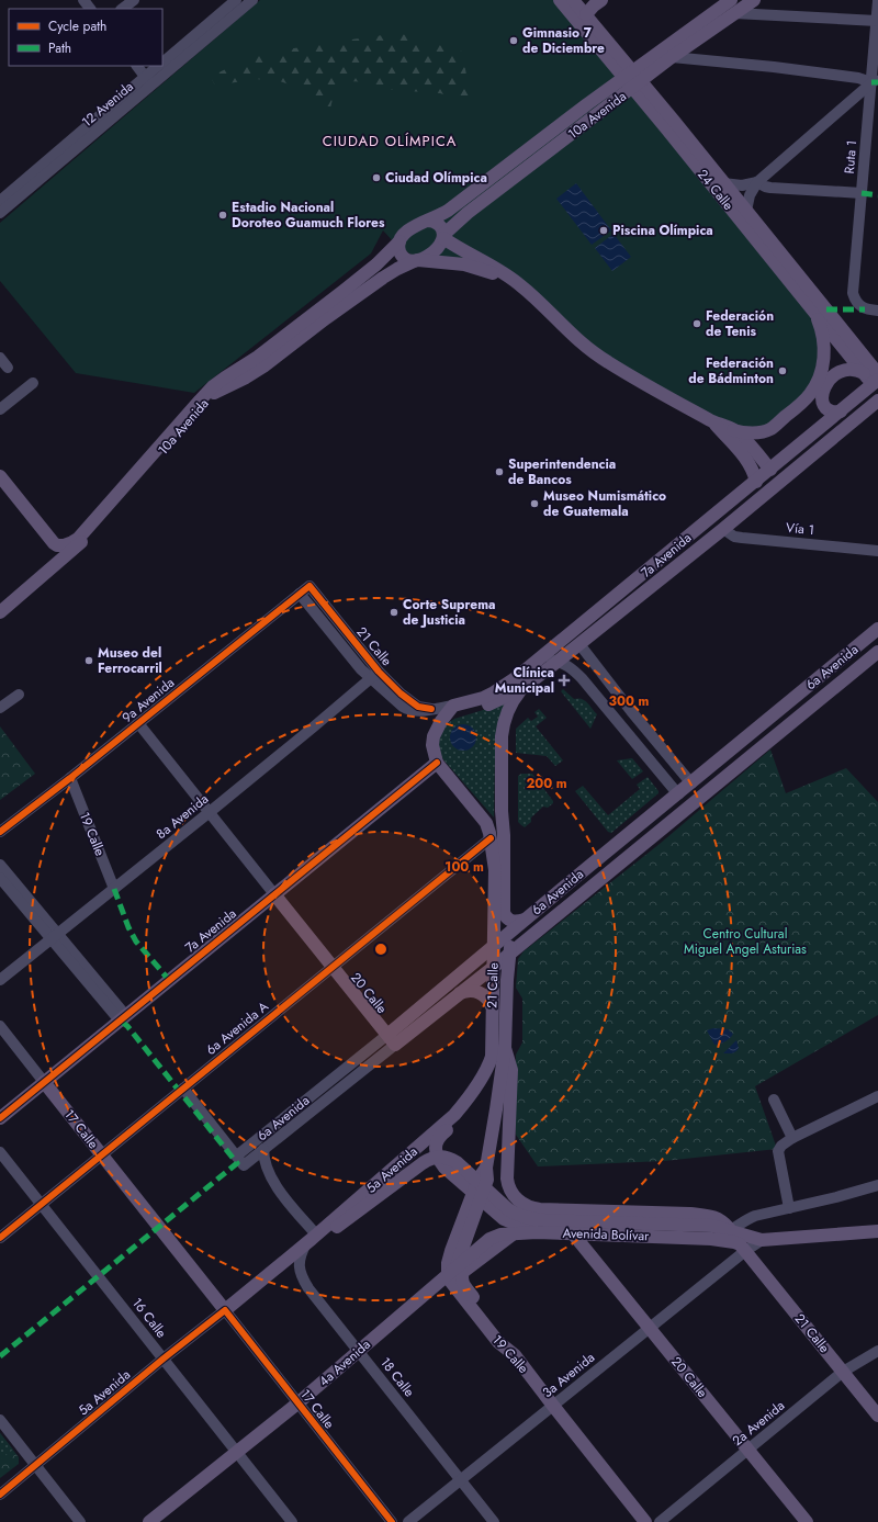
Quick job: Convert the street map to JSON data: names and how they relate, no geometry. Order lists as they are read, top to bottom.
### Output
{
  "streets": {
    "main road": [
      "10a Avenida",
      "24 Calle",
      "7a Avenida",
      "21 Calle",
      "6a Avenida",
      "19 Calle",
      "20 Calle",
      "17 Calle",
      "5a Avenida",
      "Avenida Bolívar",
      "4a Avenida"
    ],
    "street": [
      "12 Avenida",
      "Ruta 1",
      "Vía 1",
      "9a Avenida",
      "8a Avenida",
      "6a Avenida A",
      "16 Calle",
      "3a Avenida",
      "18 Calle",
      "2a Avenida"
    ]
  },
  "crossings": [
    ["24 Calle", "7a Avenida"],
    ["Vía 1", "7a Avenida"],
    ["7a Avenida", "21 Calle"],
    ["7a Avenida", "20 Calle"],
    ["7a Avenida", "17 Calle"],
    ["21 Calle", "6a Avenida"],
    ["21 Calle", "9a Avenida"],
    ["21 Calle", "8a Avenida"],
    ["21 Calle", "19 Calle"],
    ["21 Calle", "6a Avenida A"],
    ["21 Calle", "5a Avenida"],
    ["21 Calle", "Avenida Bolívar"],
    ["21 Calle", "4a Avenida"],
    ["21 Calle", "3a Avenida"],
    ["21 Calle", "2a Avenida"],
    ["6a Avenida", "20 Calle"],
    ["9a Avenida", "19 Calle"],
    ["9a Avenida", "20 Calle"],
    ["8a Avenida", "19 Calle"],
    ["8a Avenida", "20 Calle"],
    ["19 Calle", "3a Avenida"],
    ["20 Calle", "6a Avenida A"],
    ["20 Calle", "Avenida Bolívar"],
    ["20 Calle", "3a Avenida"],
    ["20 Calle", "2a Avenida"],
    ["6a Avenida A", "17 Calle"],
    ["6a Avenida A", "16 Calle"],
    ["17 Calle", "5a Avenida"],
    ["17 Calle", "4a Avenida"],
    ["5a Avenida", "16 Calle"],
    ["5a Avenida", "18 Calle"],
    ["Avenida Bolívar", "4a Avenida"],
    ["Avenida Bolívar", "3a Avenida"],
    ["16 Calle", "4a Avenida"],
    ["4a Avenida", "18 Calle"],
    ["3a Avenida", "18 Calle"]
  ],
  "districts": ["CIUDAD OLÍMPICA"],
  "parks": ["Centro Cultural Miguel Angel Asturias"],
  "places": {
    "other": [
      "Gimnasio 7 de Diciembre",
      "Ciudad Olímpica",
      "Estadio Nacional Doroteo Guamuch Flores",
      "Piscina Olímpica",
      "Federación de Tenis",
      "Federación de Bádminton",
      "Superintendencia de Bancos",
      "Museo Numismático de Guatemala",
      "Corte Suprema de Justicia",
      "Museo del Ferrocarril"
    ],
    "health": ["Clínica Municipal"]
  },
  "legend": ["Cycle path", "Path"],
  "rings": ["300 m", "200 m", "100 m"]
}
